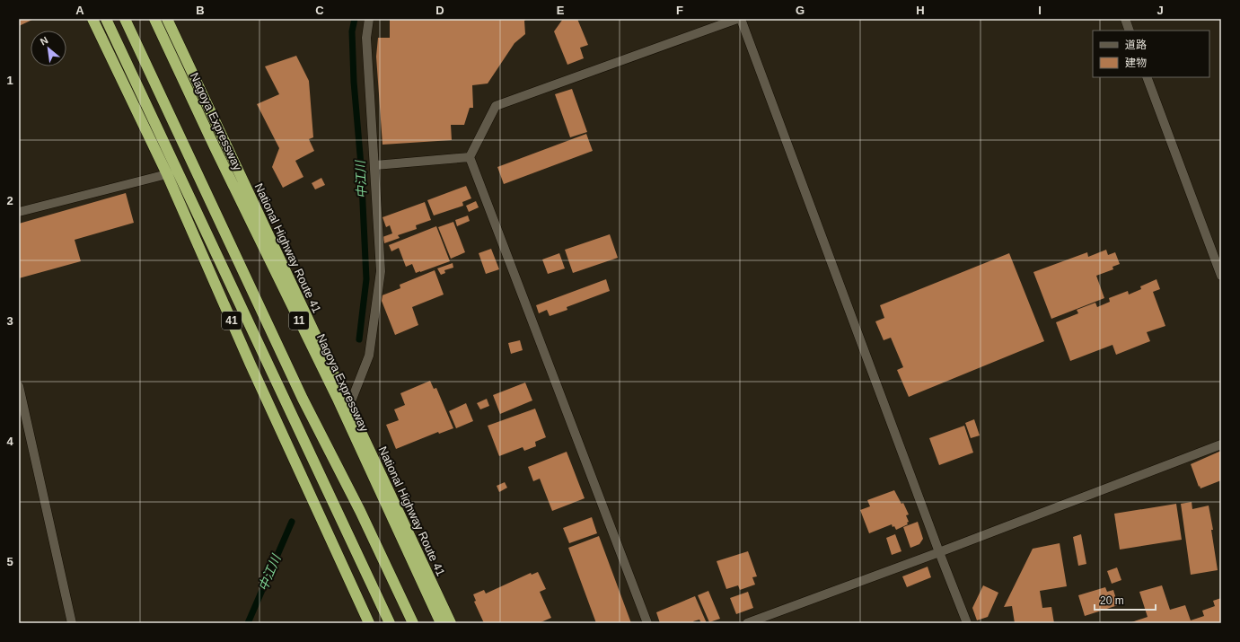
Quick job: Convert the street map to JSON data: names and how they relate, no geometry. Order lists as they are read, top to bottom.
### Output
{
  "streets": {
    "highway": [
      "Nagoya Expressway",
      "National Highway Route 41",
      "41",
      "11"
    ]
  },
  "water": ["中江川"],
  "legend": ["道路", "建物"],
  "scale_bar": "20 m",
  "north": "top left",
  "grid": {
    "columns": [
      "A",
      "B",
      "C",
      "D",
      "E",
      "F",
      "G",
      "H",
      "I",
      "J"
    ],
    "rows": [
      "1",
      "2",
      "3",
      "4",
      "5"
    ]
  }
}
